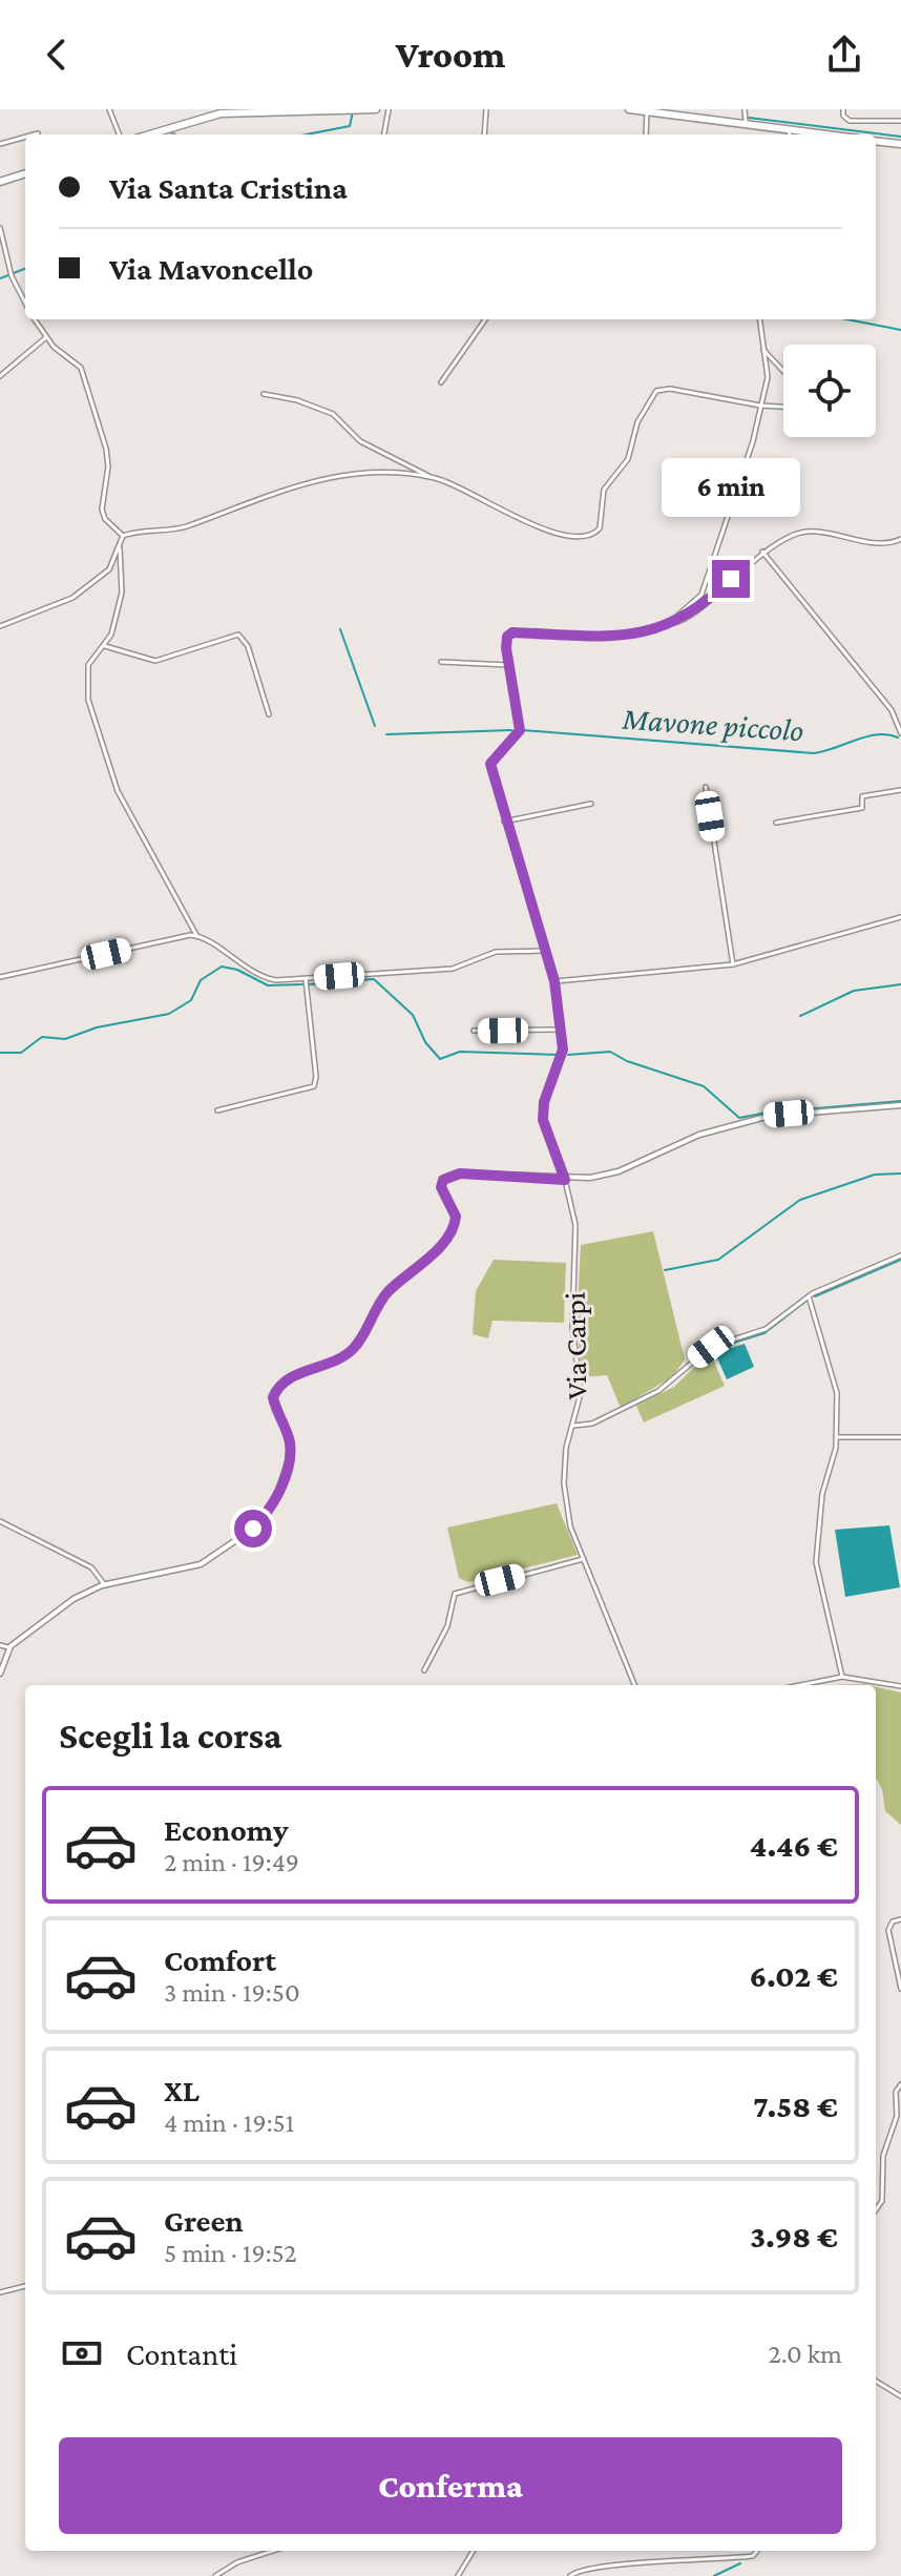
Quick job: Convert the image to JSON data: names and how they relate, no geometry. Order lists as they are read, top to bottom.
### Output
{
  "streets": {
    "street": ["Via Carpi"]
  },
  "water": ["Mavone piccolo"],
  "page": {
    "header": "Vroom",
    "banner": ["Via Santa Cristina", "Via Mavoncello"],
    "bubble": "6 min",
    "heading": "Scegli la corsa",
    "list": [
      {
        "name": "Economy",
        "note": "2 min · 19:49",
        "value": "4.46 €"
      },
      {
        "name": "Comfort",
        "note": "3 min · 19:50",
        "value": "6.02 €"
      },
      {
        "name": "XL",
        "note": "4 min · 19:51",
        "value": "7.58 €"
      },
      {
        "name": "Green",
        "note": "5 min · 19:52",
        "value": "3.98 €"
      }
    ],
    "pay": ["Contanti", "2.0 km"],
    "buttons": "Conferma"
  }
}
